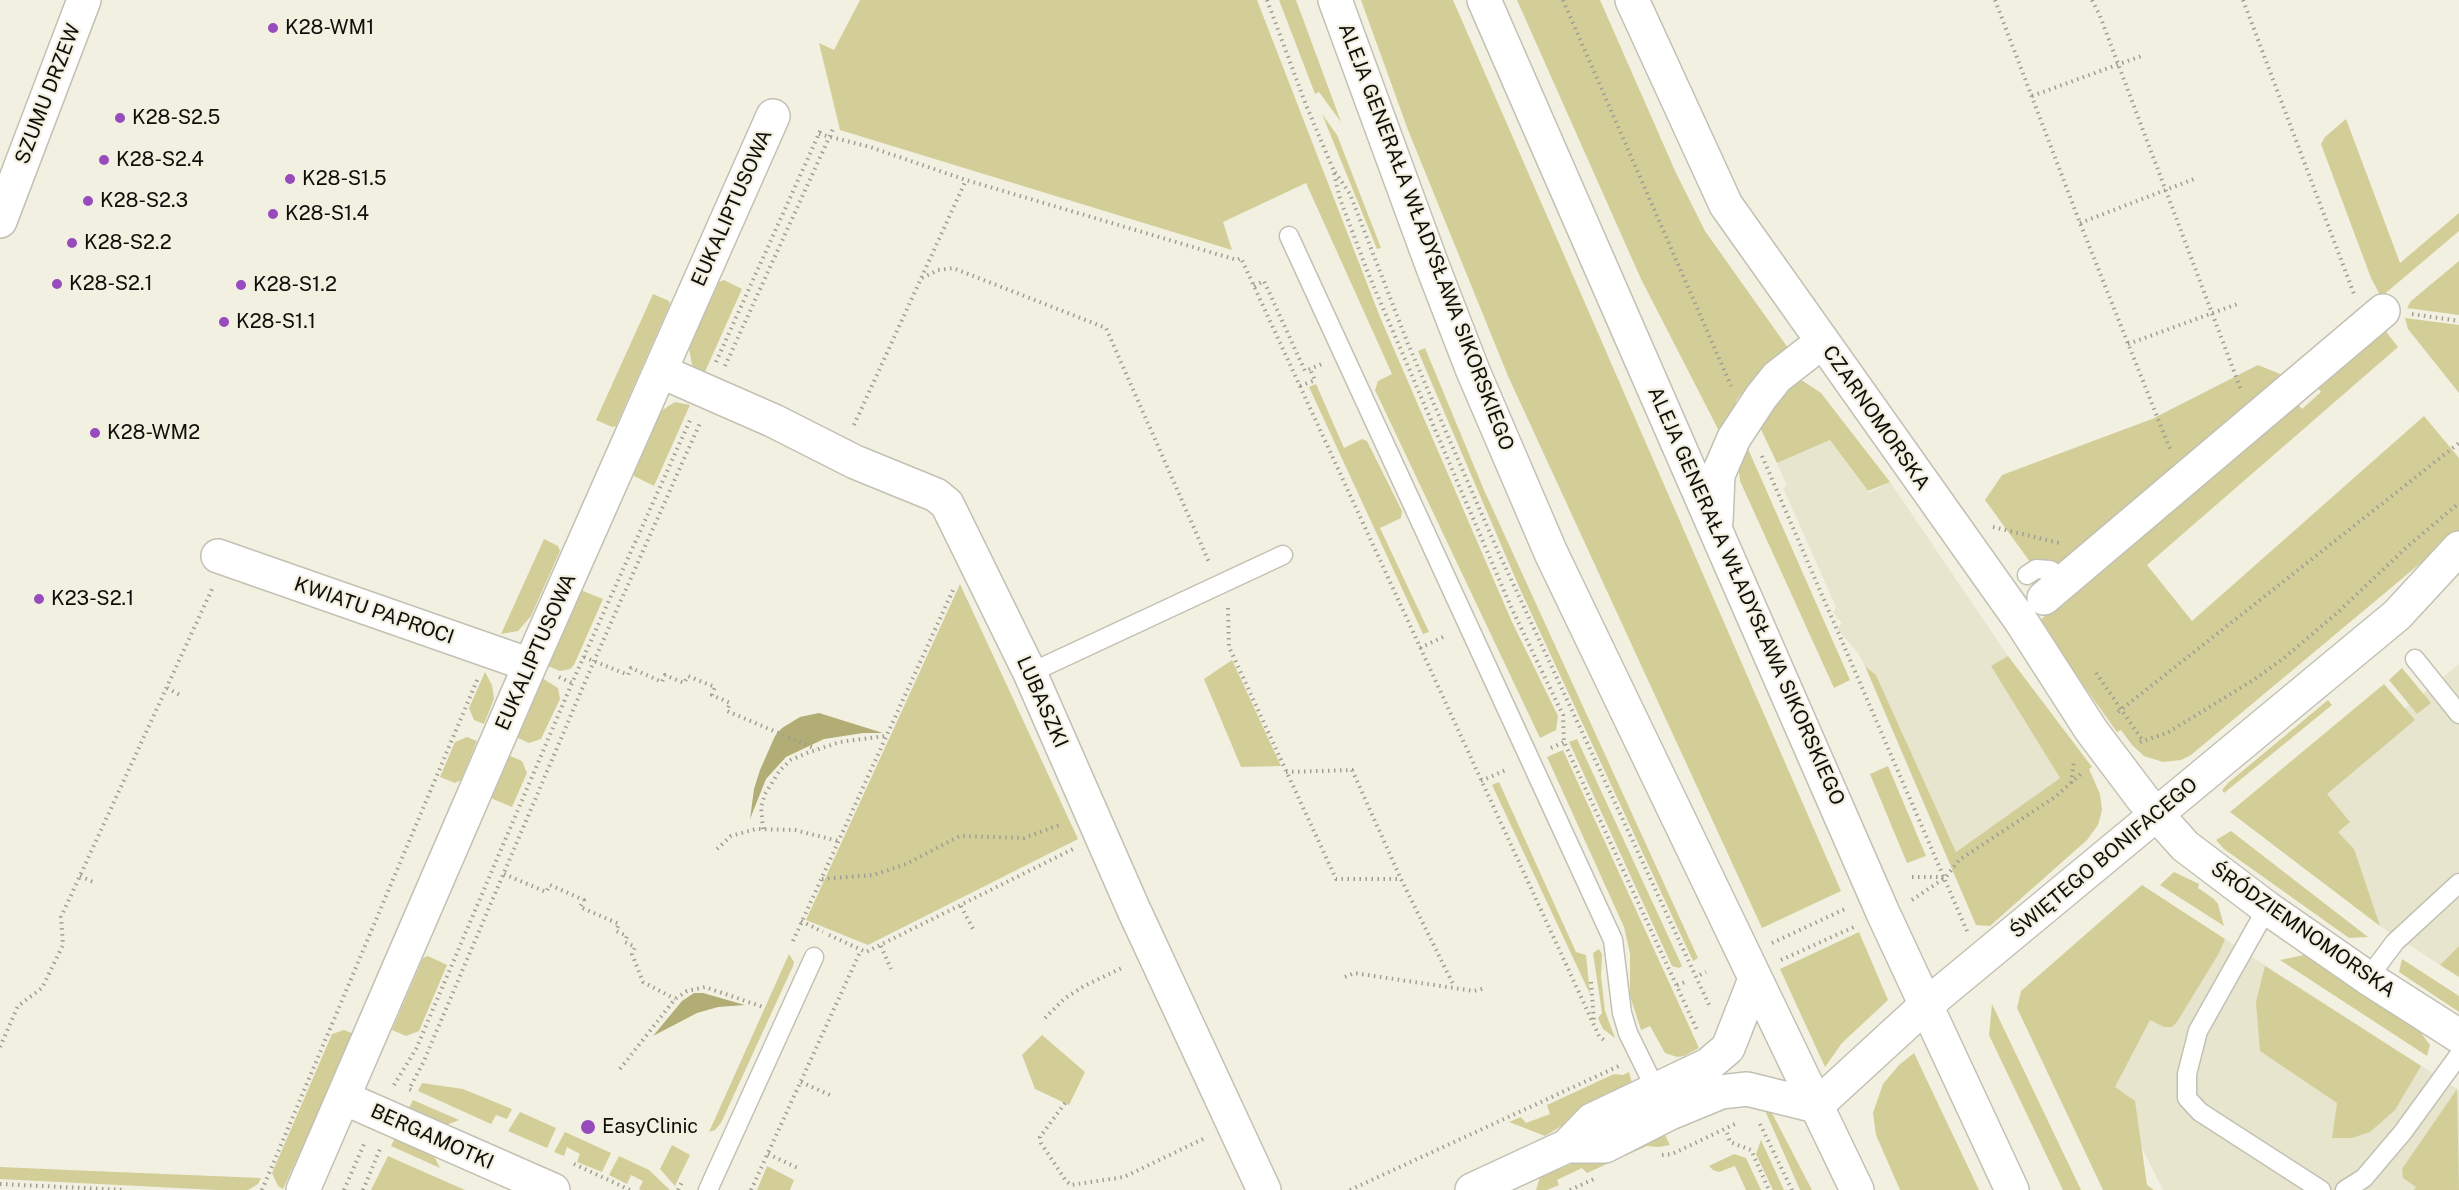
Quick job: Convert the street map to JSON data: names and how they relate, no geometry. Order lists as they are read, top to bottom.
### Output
{
  "streets": {
    "street": [
      "SZUMU DRZEW",
      "EUKALIPTUSOWA",
      "ALEJA GENERAŁA WŁADYSŁAWA SIKORSKIEGO",
      "CZARNOMORSKA",
      "KWIATU PAPROCI",
      "LUBASZKI",
      "ŚWIĘTEGO BONIFACEGO",
      "ŚRÓDZIEMNOMORSKA",
      "BERGAMOTKI"
    ]
  },
  "crossings": [
    ["EUKALIPTUSOWA", "KWIATU PAPROCI"],
    ["EUKALIPTUSOWA", "LUBASZKI"],
    ["EUKALIPTUSOWA", "BERGAMOTKI"],
    ["ALEJA GENERAŁA WŁADYSŁAWA SIKORSKIEGO", "ŚWIĘTEGO BONIFACEGO"],
    ["CZARNOMORSKA", "ŚWIĘTEGO BONIFACEGO"],
    ["CZARNOMORSKA", "ŚRÓDZIEMNOMORSKA"],
    ["ŚWIĘTEGO BONIFACEGO", "ŚRÓDZIEMNOMORSKA"]
  ],
  "places": [
    "K28-WM1",
    "K28-S2.5",
    "K28-S2.4",
    "K28-S1.5",
    "K28-S2.3",
    "K28-S1.4",
    "K28-S2.2",
    "K28-S2.1",
    "K28-S1.2",
    "K28-S1.1",
    "K28-WM2",
    "K23-S2.1",
    "EasyClinic"
  ]
}
